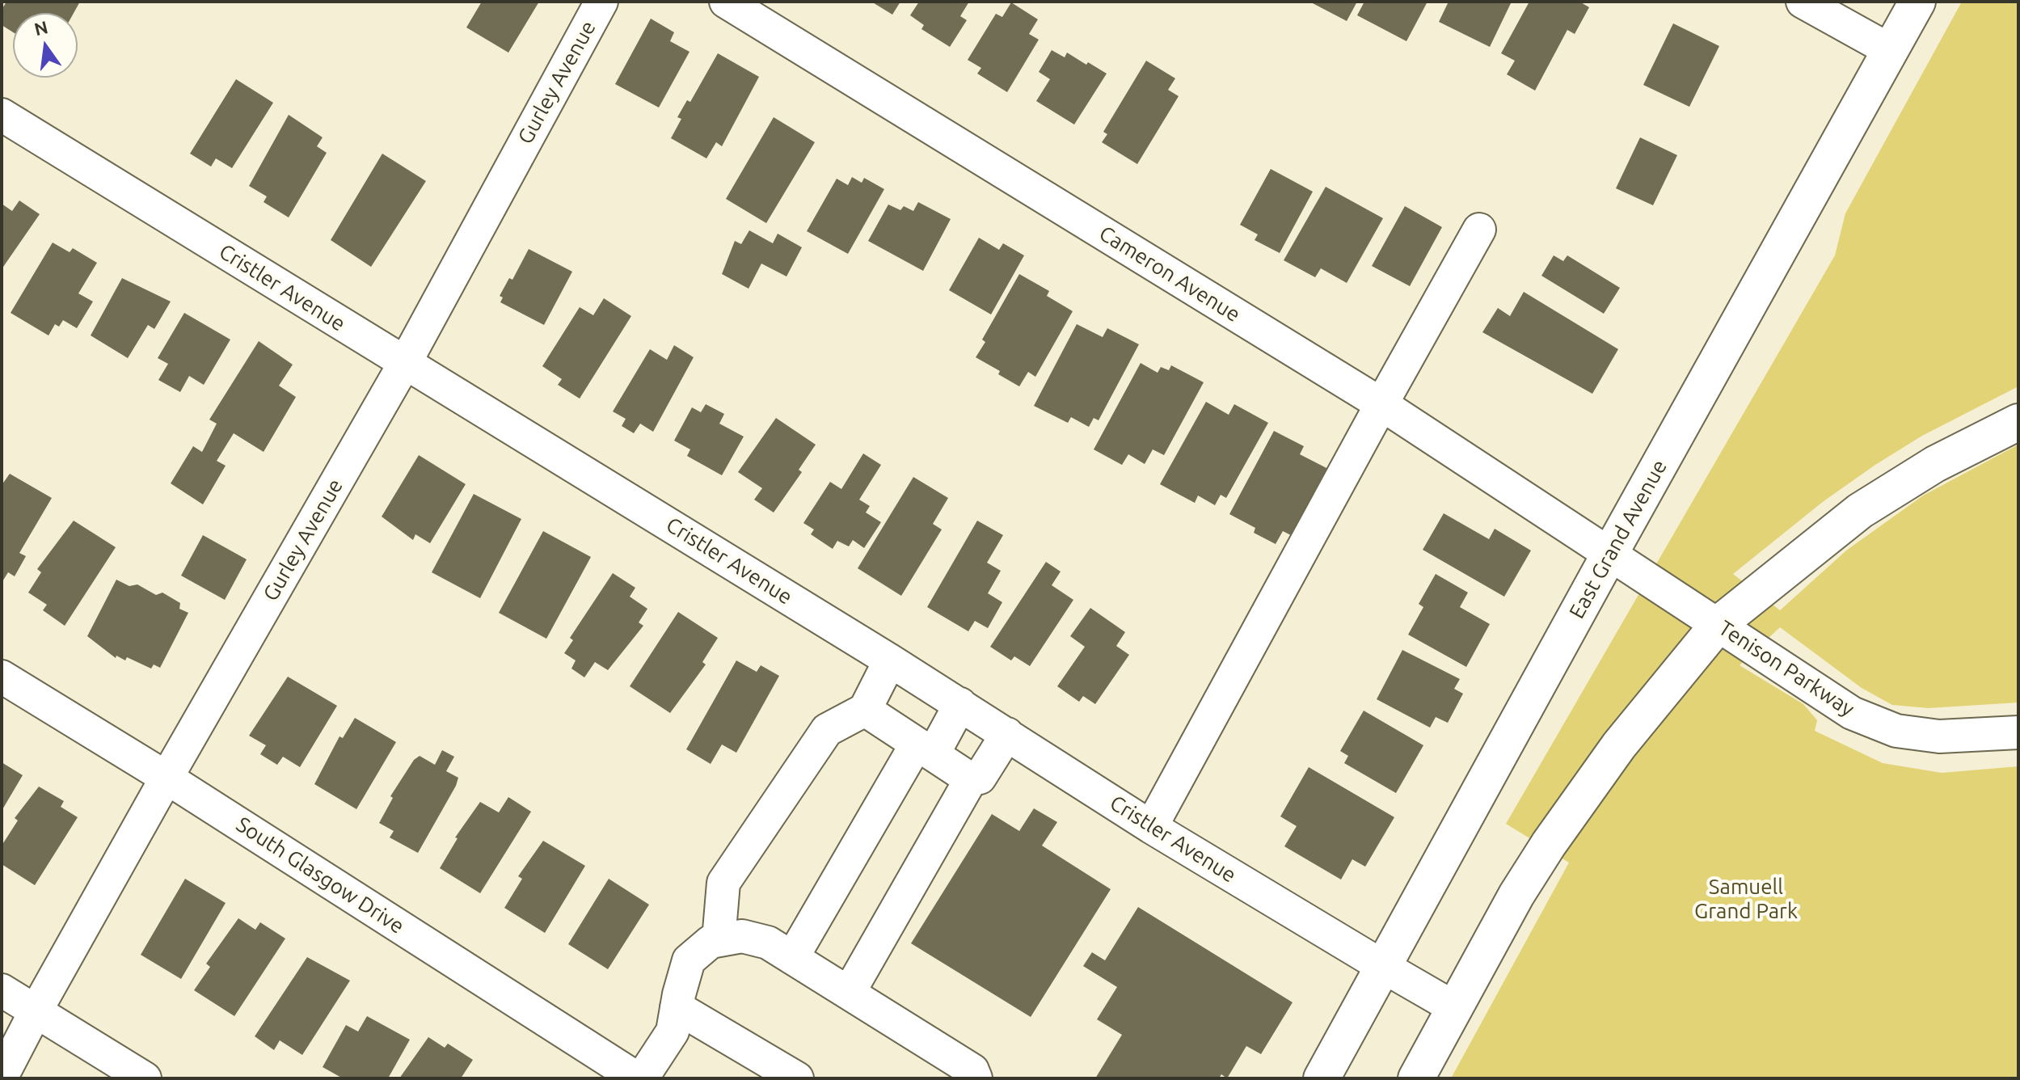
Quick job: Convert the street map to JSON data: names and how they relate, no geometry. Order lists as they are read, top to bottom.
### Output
{
  "streets": {
    "main road": ["East Grand Avenue"],
    "street": [
      "Gurley Avenue",
      "Cameron Avenue",
      "Cristler Avenue",
      "Tenison Parkway",
      "South Glasgow Drive"
    ]
  },
  "crossings": [
    ["Gurley Avenue", "Cristler Avenue"],
    ["Gurley Avenue", "South Glasgow Drive"],
    ["Cameron Avenue", "East Grand Avenue"],
    ["Cameron Avenue", "Tenison Parkway"],
    ["Cristler Avenue", "East Grand Avenue"],
    ["East Grand Avenue", "Tenison Parkway"]
  ],
  "parks": ["Samuell Grand Park"],
  "north": "top"
}
